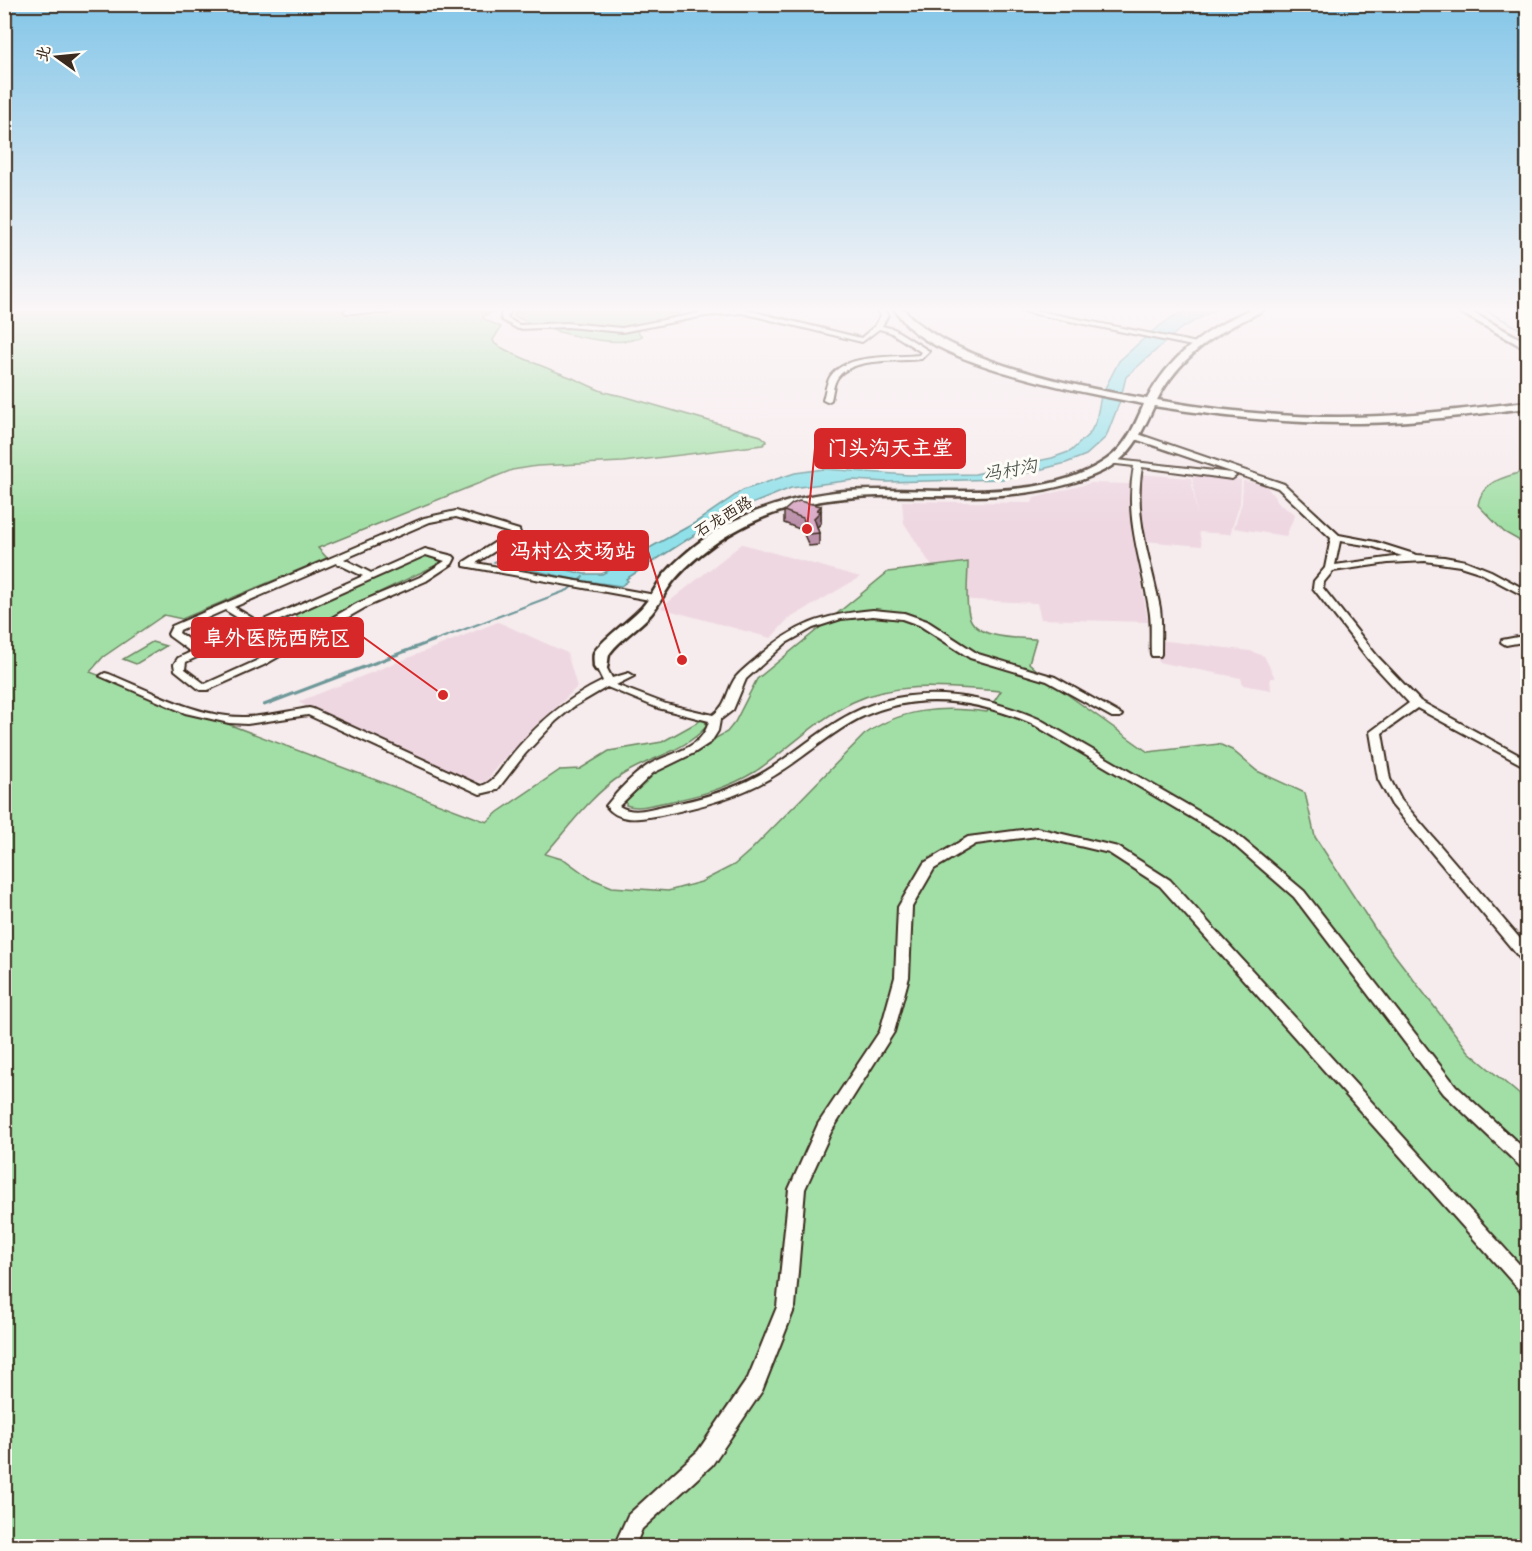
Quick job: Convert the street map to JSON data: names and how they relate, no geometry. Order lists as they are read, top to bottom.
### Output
{
  "streets": {
    "main road": ["石龙西路"]
  },
  "water": ["冯村沟"],
  "places": ["门头沟天主堂", "冯村公交场站", "阜外医院西院区"],
  "north": "left"
}
